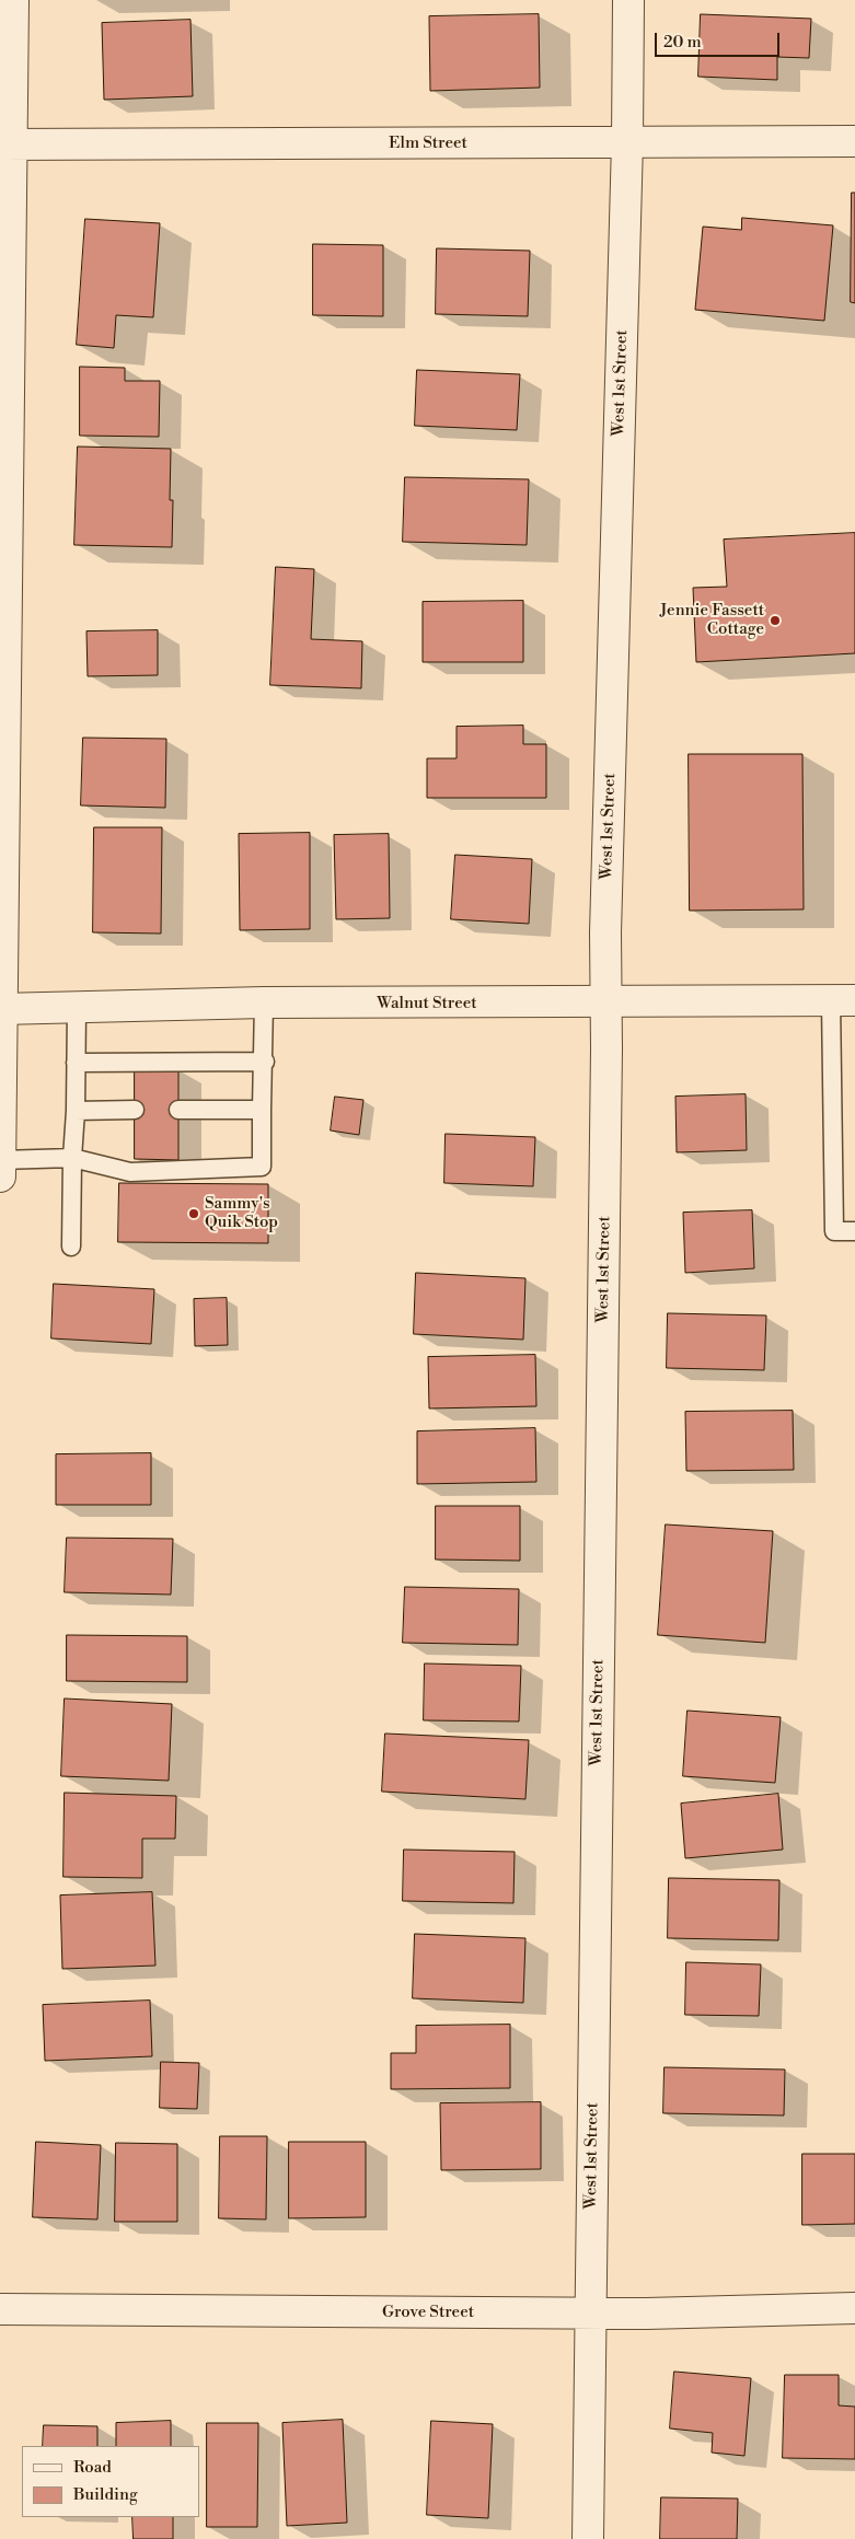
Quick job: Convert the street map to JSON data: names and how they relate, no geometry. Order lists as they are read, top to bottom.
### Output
{
  "streets": {
    "street": [
      "Elm Street",
      "West 1st Street",
      "Walnut Street",
      "Grove Street"
    ]
  },
  "crossings": [
    ["Elm Street", "West 1st Street"],
    ["West 1st Street", "Walnut Street"],
    ["West 1st Street", "Grove Street"]
  ],
  "places": ["Jennie Fassett Cottage", "Sammy's Quik Stop"],
  "legend": ["Road", "Building"],
  "scale_bar": "20 m"
}
